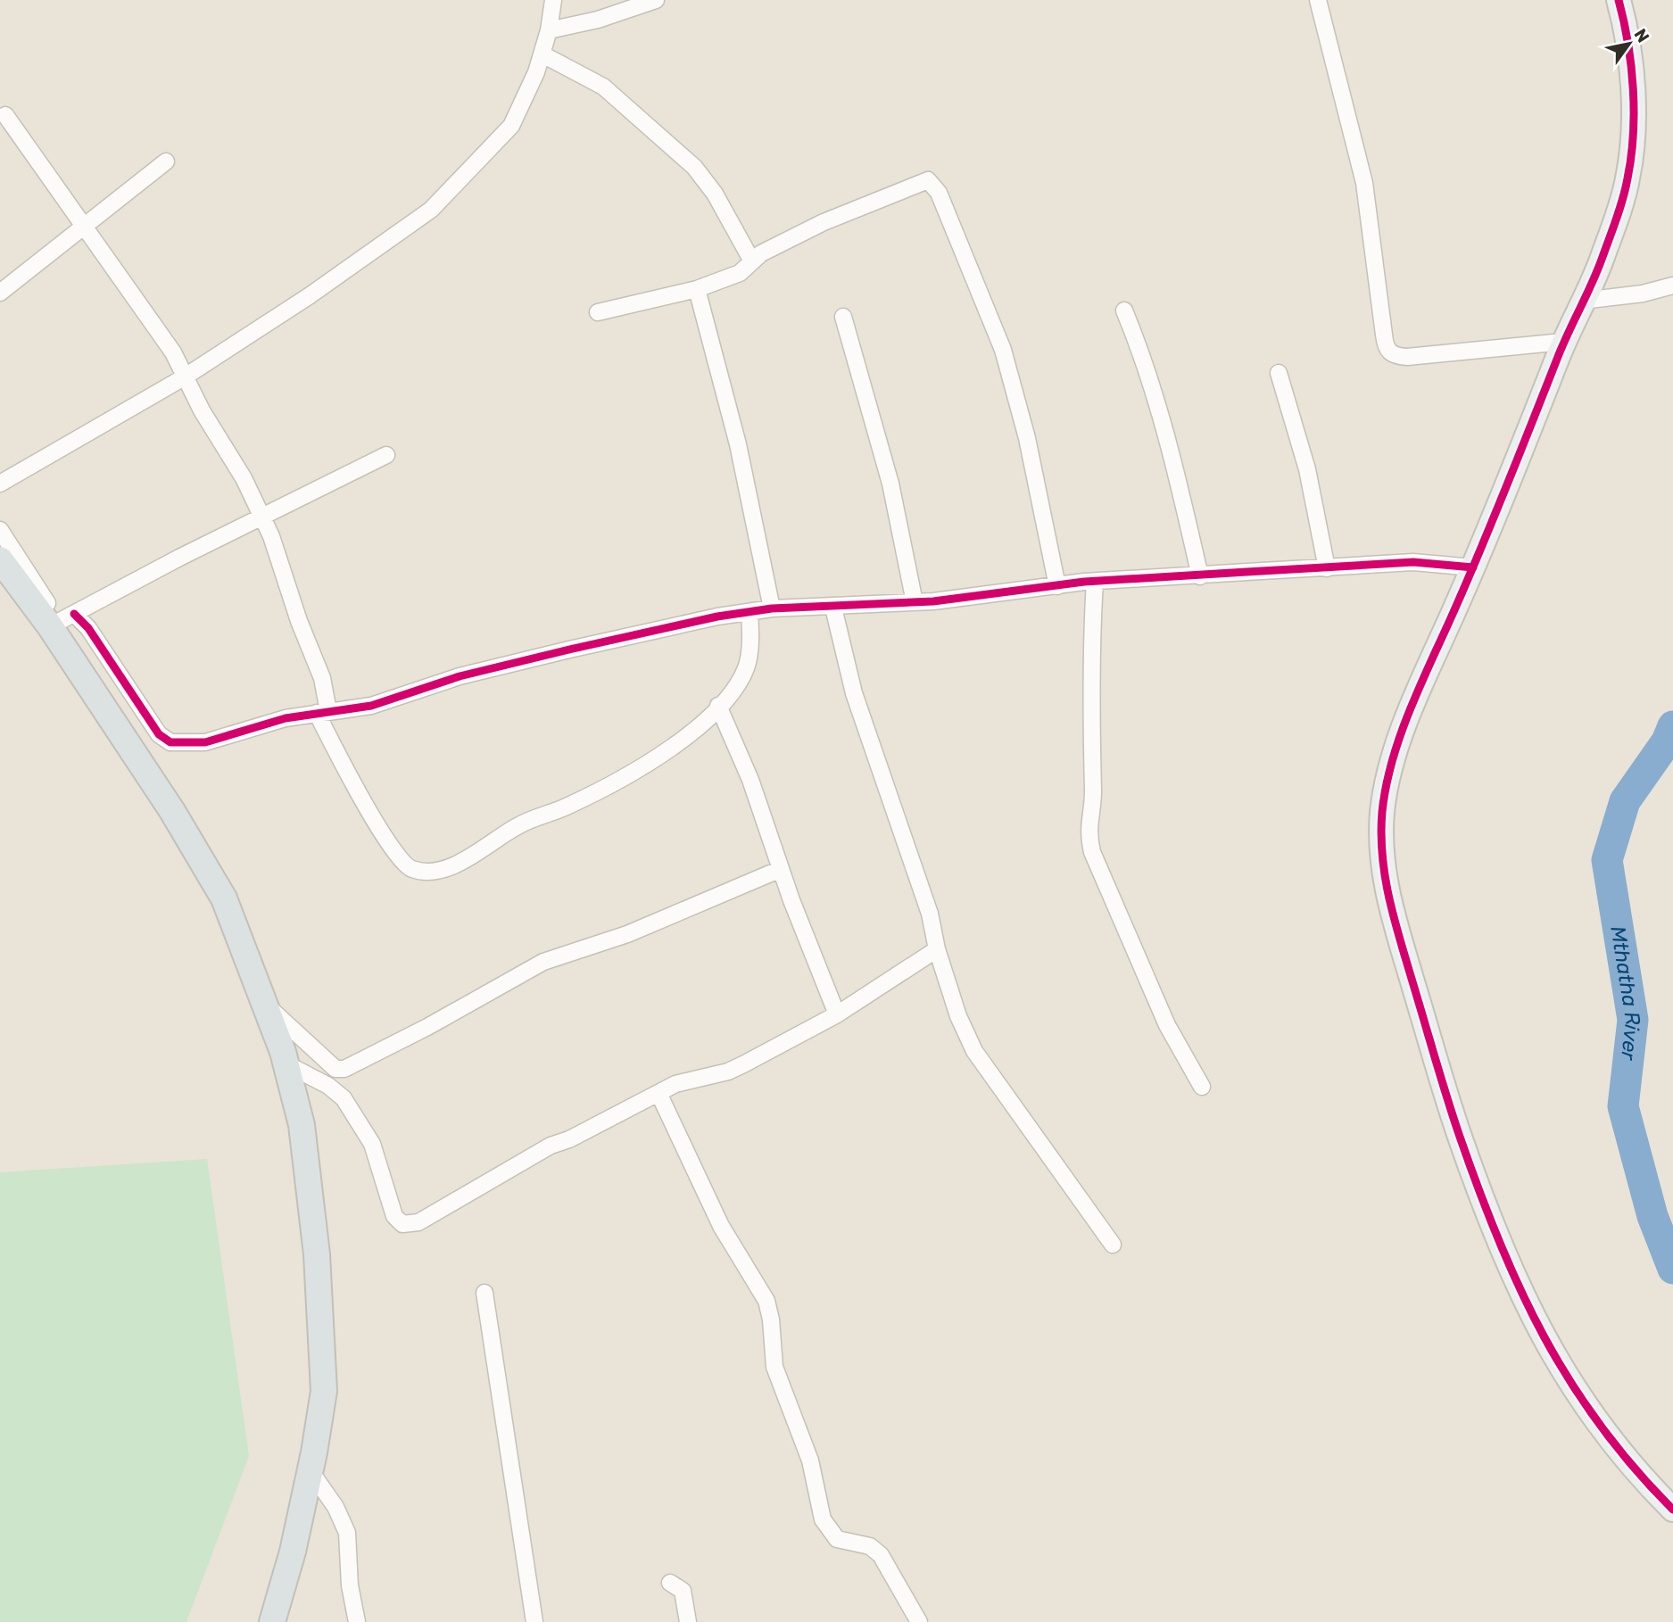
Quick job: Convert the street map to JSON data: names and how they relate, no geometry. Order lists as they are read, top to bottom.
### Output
{
  "water": ["Mthatha River"],
  "north": "top right"
}
